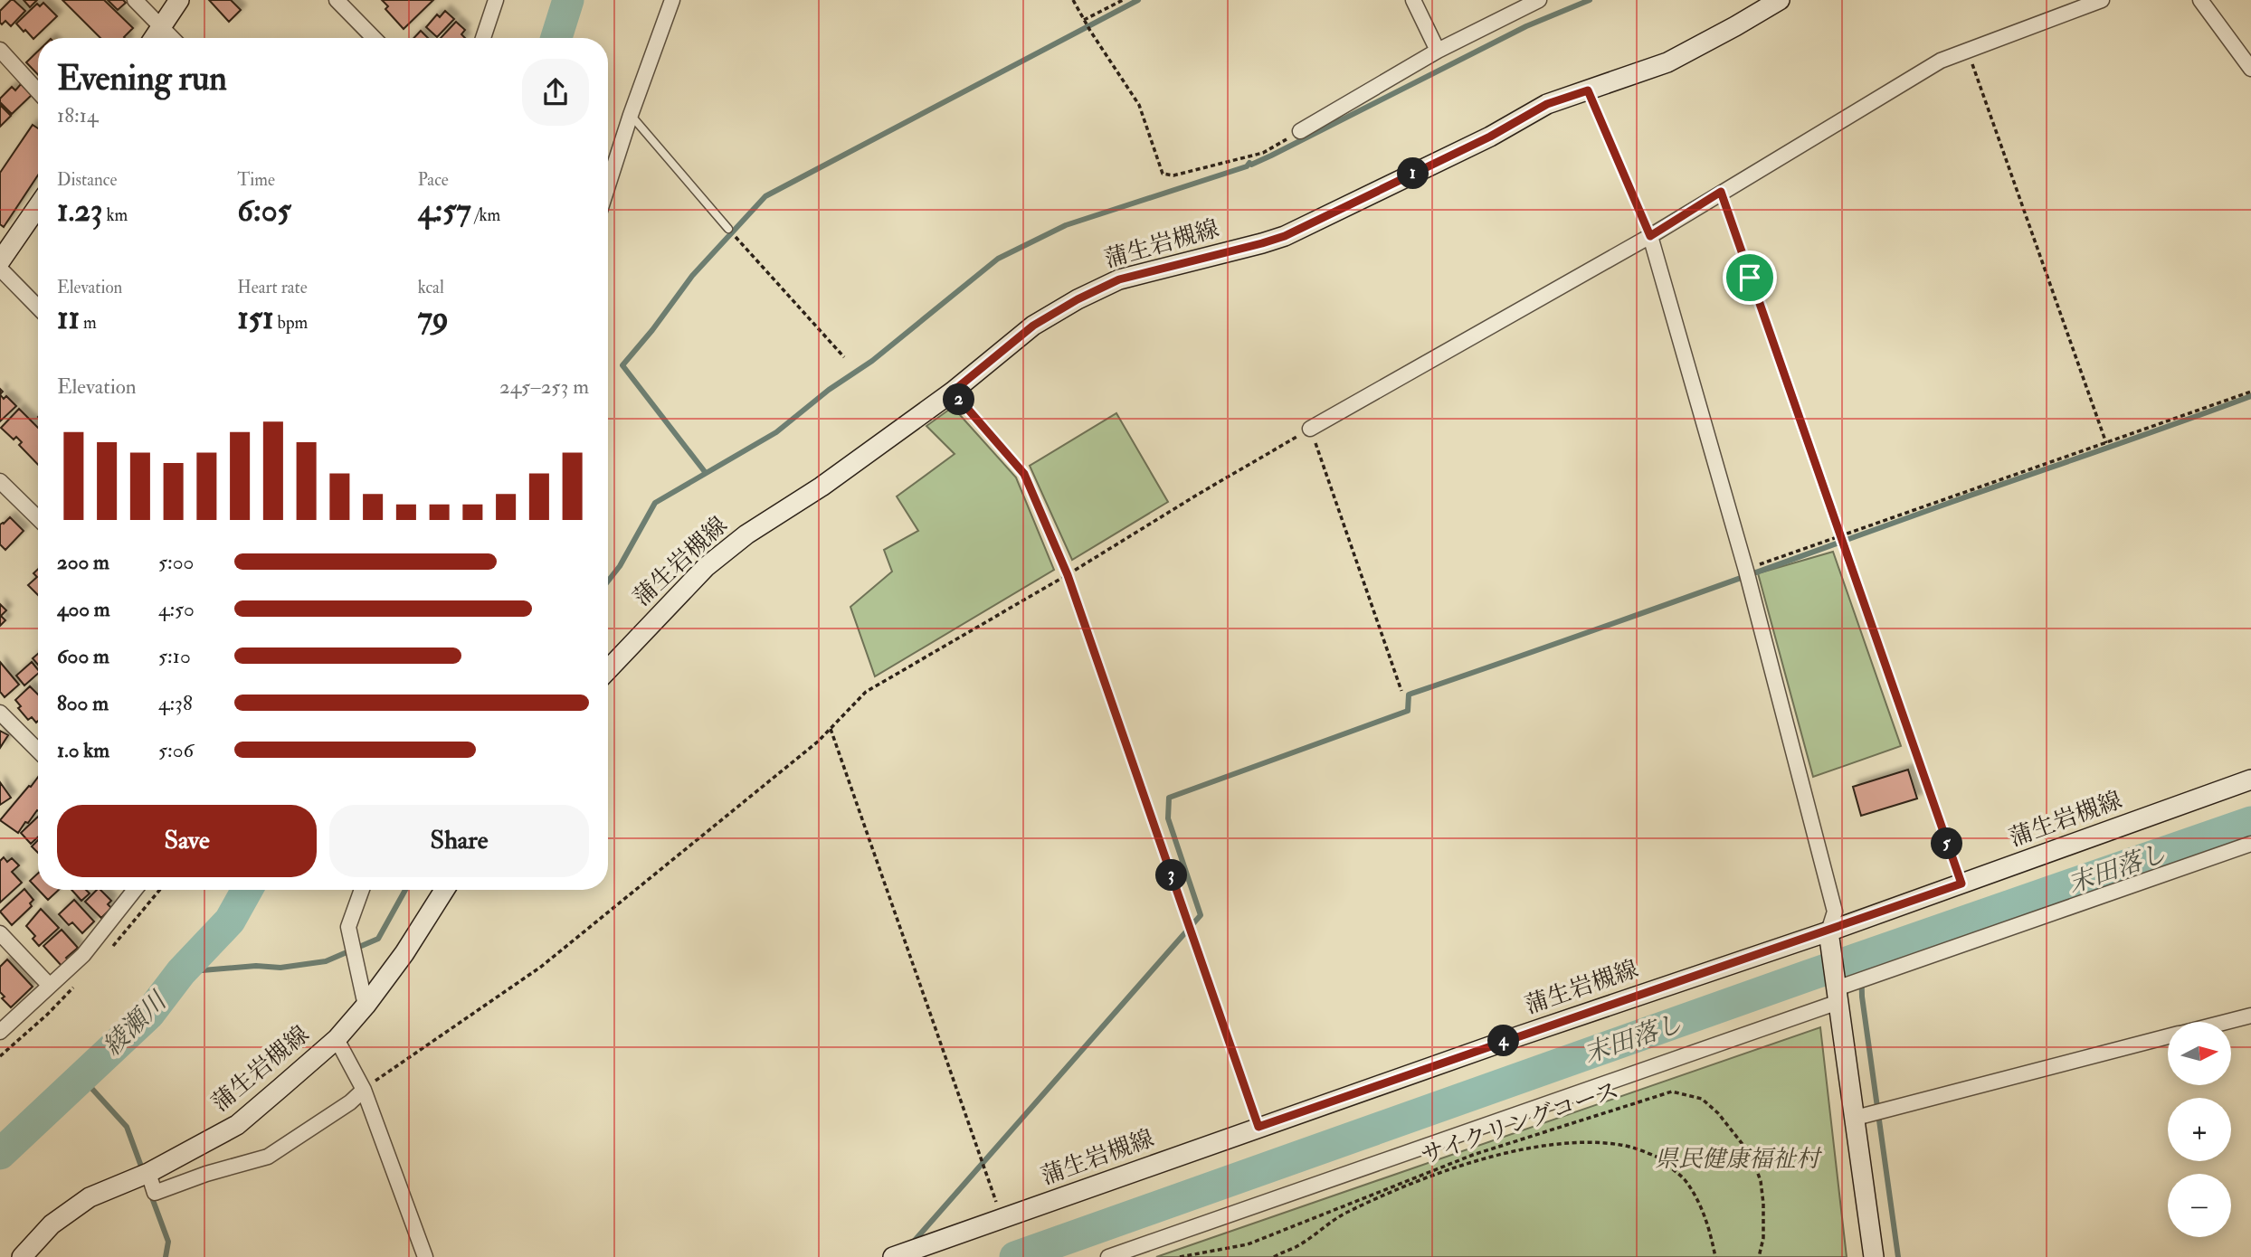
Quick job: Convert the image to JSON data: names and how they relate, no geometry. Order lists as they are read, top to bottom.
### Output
{
  "streets": {
    "main road": ["蒲生岩槻線"],
    "path": ["サイクリングコース"]
  },
  "water": ["末田落し", "綾瀬川"],
  "parks": ["県民健康福祉村"],
  "north": "right",
  "page": {
    "heading": ["Evening run", "18:14"],
    "stats": [
      ["Distance", "1.23 km"],
      ["Time", "6:05"],
      ["Pace", "4:57 /km"],
      ["Elevation", "11 m"],
      ["Heart rate", "151 bpm"],
      ["kcal", "79"]
    ],
    "pins": [
      "1",
      "2",
      "5",
      "3",
      "4"
    ],
    "chart": ["Elevation", "245–253 m"],
    "list": [
      {
        "name": "200 m",
        "note": "5:00"
      },
      {
        "name": "400 m",
        "note": "4:50"
      },
      {
        "name": "600 m",
        "note": "5:10"
      },
      {
        "name": "800 m",
        "note": "4:38"
      },
      {
        "name": "1.0 km",
        "note": "5:06"
      }
    ],
    "buttons": ["Save", "Share"],
    "map_buttons": ["+", "−"]
  }
}
